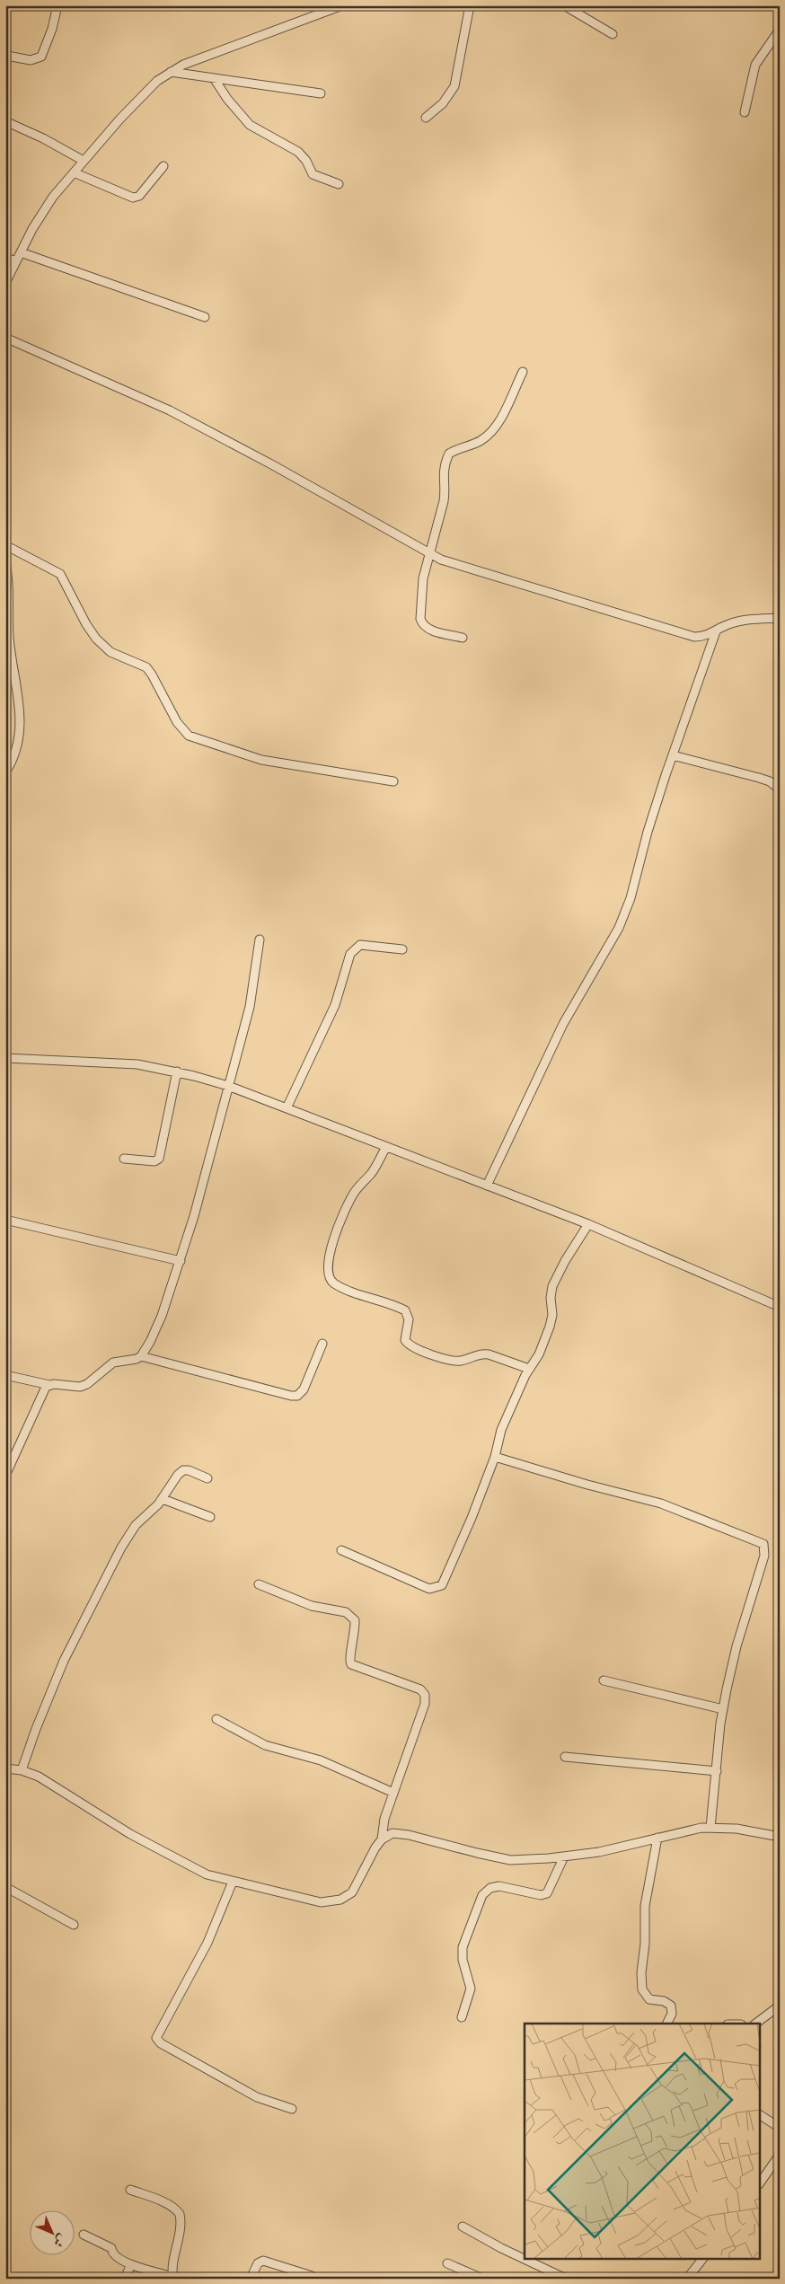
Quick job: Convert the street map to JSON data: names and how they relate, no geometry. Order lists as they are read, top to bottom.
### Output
{
  "north": "bottom right"
}
